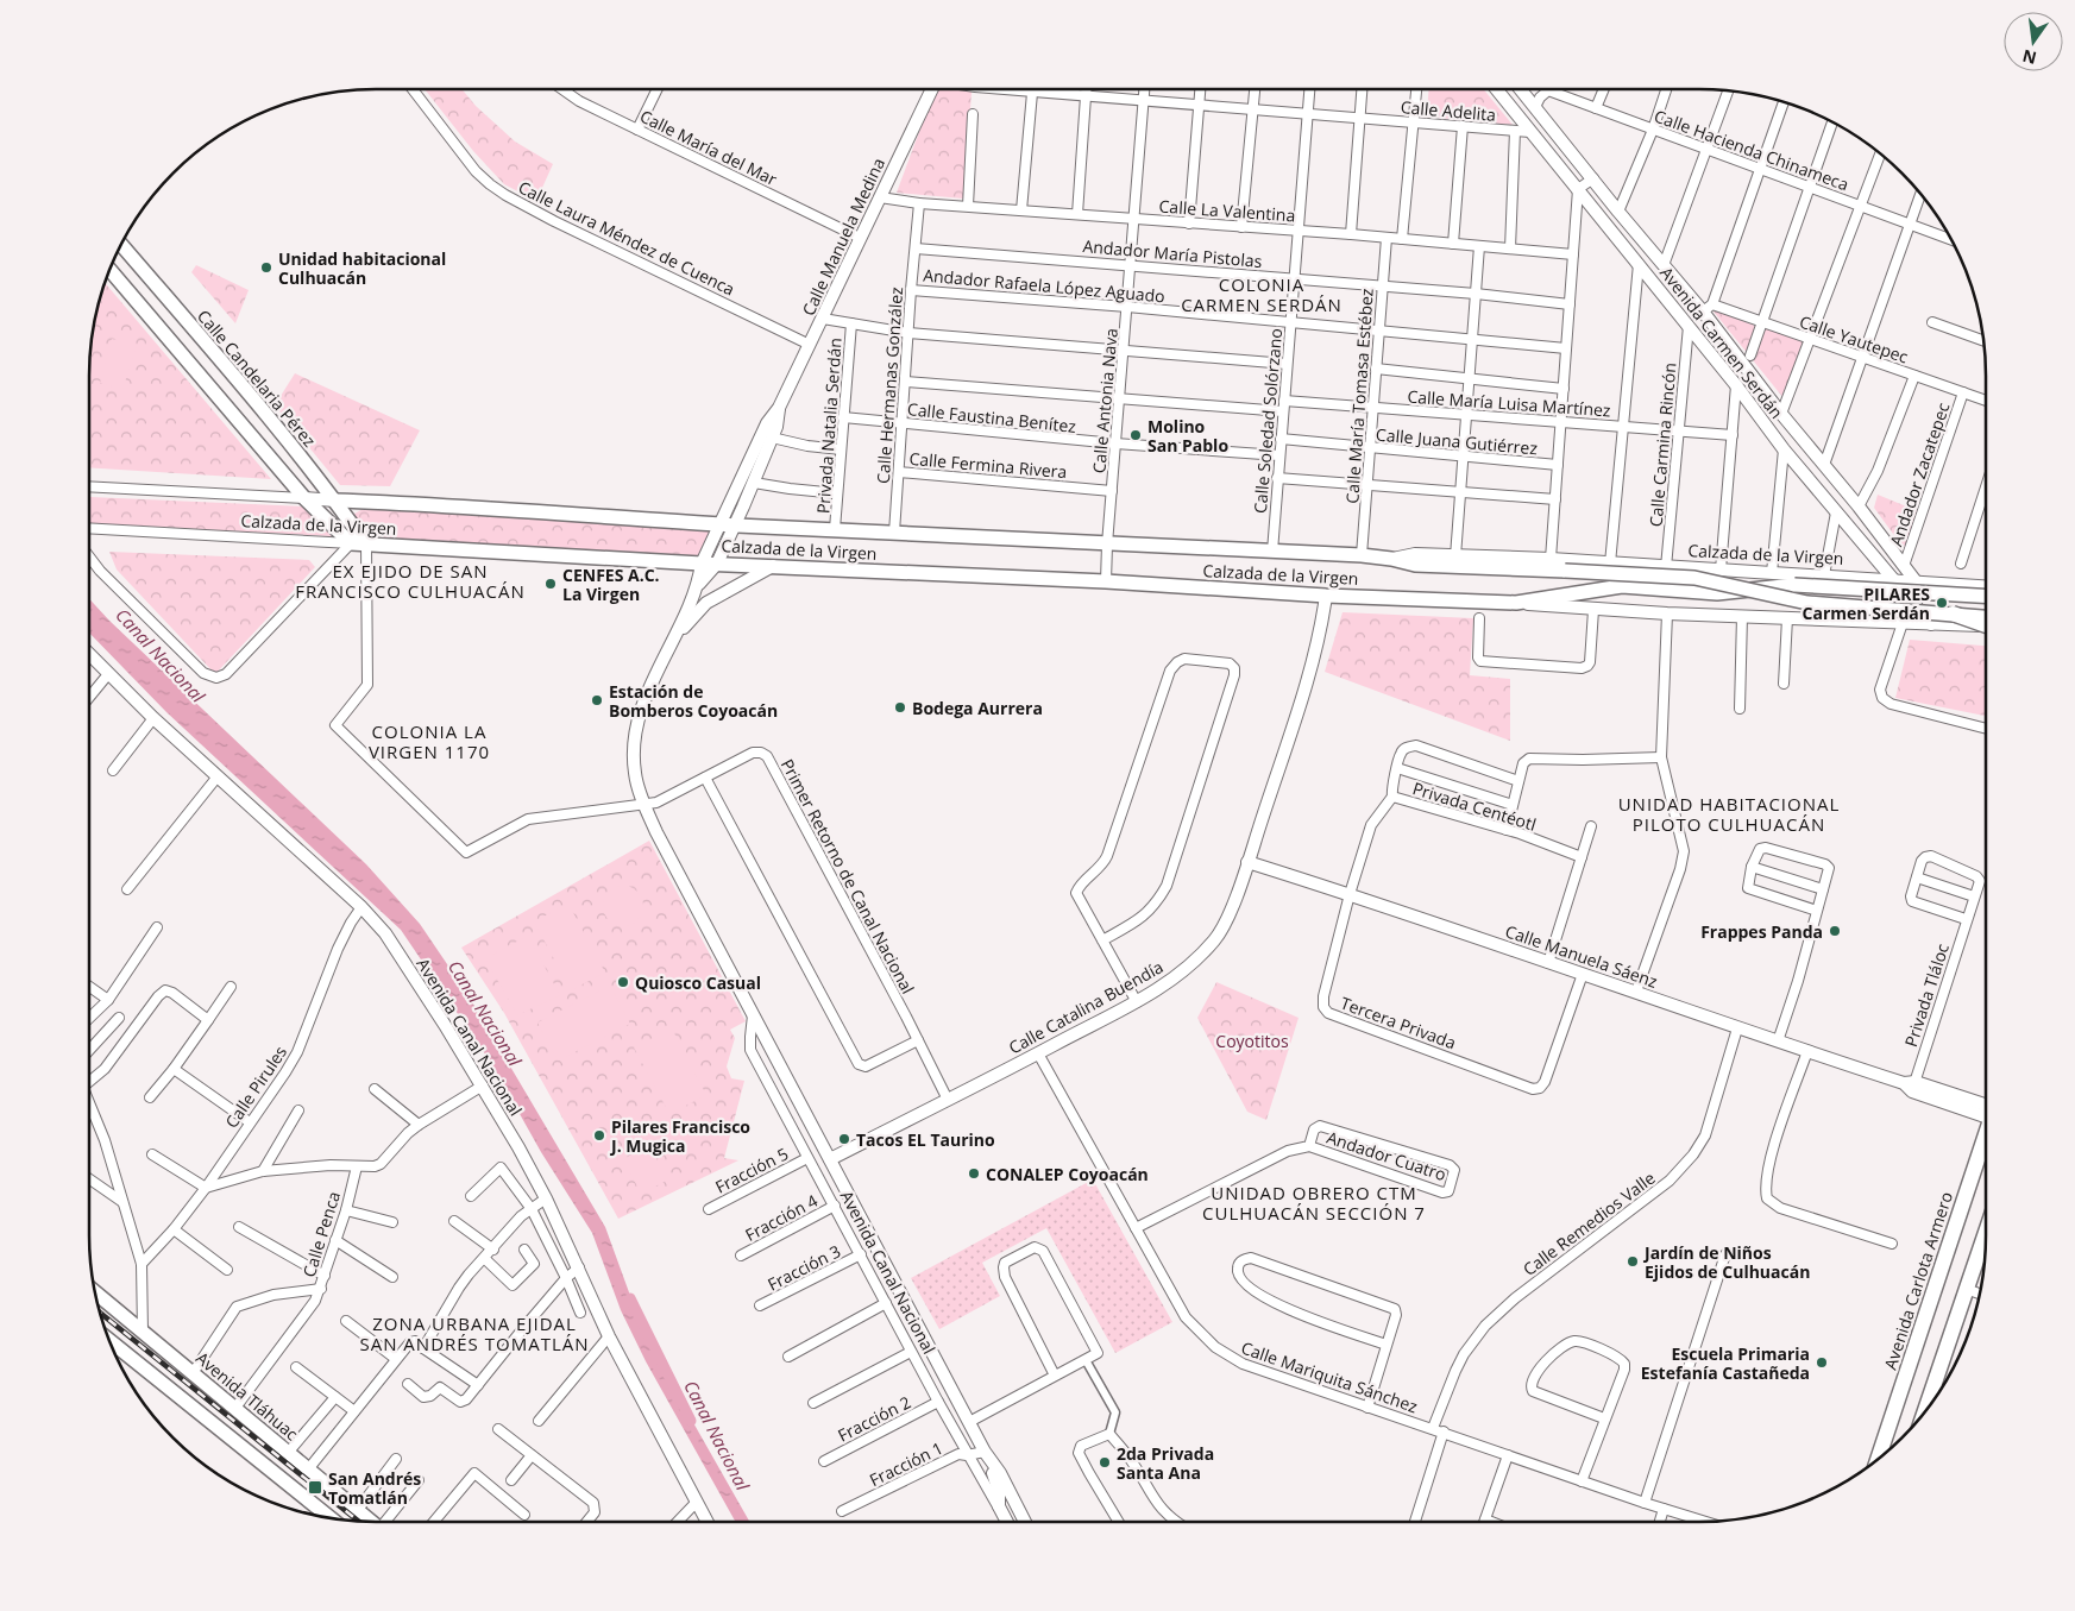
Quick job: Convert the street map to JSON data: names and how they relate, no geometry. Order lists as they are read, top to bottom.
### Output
{
  "streets": {
    "main road": [
      "Calle Candelaria Pérez",
      "Calzada de la Virgen",
      "Avenida Carlota Armero",
      "Avenida Tláhuac"
    ],
    "street": [
      "Calle Adelita",
      "Calle María del Mar",
      "Calle Hacienda Chinameca",
      "Calle La Valentina",
      "Calle Manuela Medina",
      "Calle Laura Méndez de Cuenca",
      "Andador María Pistolas",
      "Andador Rafaela López Aguado",
      "Calle Yautepec",
      "Avenida Carmen Serdán",
      "Calle Hermanas González",
      "Calle María Tomasa Estébez",
      "Calle Antonia Nava",
      "Calle María Luisa Martínez",
      "Calle Faustina Benítez",
      "Calle Soledad Solórzano",
      "Privada Natalia Serdán",
      "Calle Juana Gutiérrez",
      "Calle Carmina Rincón",
      "Calle Fermina Rivera",
      "Andador Zacatepec",
      "Privada Centéotl",
      "Primer Retorno de Canal Nacional",
      "Calle Manuela Sáenz",
      "Privada Tláloc",
      "Calle Catalina Buendía",
      "Tercera Privada",
      "Avenida Canal Nacional",
      "Calle Pirules",
      "Andador Cuatro",
      "Fracción 5",
      "Fracción 4",
      "Calle Remedios Valle",
      "Calle Penca",
      "Fracción 3",
      "Calle Mariquita Sánchez",
      "Fracción 2",
      "Fracción 1"
    ]
  },
  "crossings": [
    ["Calle Adelita", "Avenida Carmen Serdán"],
    ["Calle Adelita", "Calle Antonia Nava"],
    ["Calle Adelita", "Calle Soledad Solórzano"],
    ["Calle María del Mar", "Calle Manuela Medina"],
    ["Calle La Valentina", "Calle Manuela Medina"],
    ["Calle La Valentina", "Calle Hermanas González"],
    ["Calle La Valentina", "Calle María Tomasa Estébez"],
    ["Calle La Valentina", "Calle Antonia Nava"],
    ["Calle La Valentina", "Calle Soledad Solórzano"],
    ["Calle Manuela Medina", "Calle Laura Méndez de Cuenca"],
    ["Calle Manuela Medina", "Avenida Canal Nacional"],
    ["Andador María Pistolas", "Calle Hermanas González"],
    ["Andador María Pistolas", "Calle María Tomasa Estébez"],
    ["Andador María Pistolas", "Calle Antonia Nava"],
    ["Andador María Pistolas", "Calle Soledad Solórzano"],
    ["Andador Rafaela López Aguado", "Calle Hermanas González"],
    ["Andador Rafaela López Aguado", "Calle María Tomasa Estébez"],
    ["Andador Rafaela López Aguado", "Calle Antonia Nava"],
    ["Andador Rafaela López Aguado", "Calle Soledad Solórzano"],
    ["Calle Yautepec", "Avenida Carmen Serdán"],
    ["Calle Yautepec", "Andador Zacatepec"],
    ["Avenida Carmen Serdán", "Calle Carmina Rincón"],
    ["Avenida Carmen Serdán", "Andador Zacatepec"],
    ["Avenida Carmen Serdán", "Calzada de la Virgen"],
    ["Calle Candelaria Pérez", "Calzada de la Virgen"],
    ["Calle Candelaria Pérez", "Primer Retorno de Canal Nacional"],
    ["Calle Hermanas González", "Calle María Luisa Martínez"],
    ["Calle Hermanas González", "Calle Faustina Benítez"],
    ["Calle Hermanas González", "Calle Fermina Rivera"],
    ["Calle Hermanas González", "Calzada de la Virgen"],
    ["Calle María Tomasa Estébez", "Calle María Luisa Martínez"],
    ["Calle María Tomasa Estébez", "Calle Juana Gutiérrez"],
    ["Calle María Tomasa Estébez", "Calzada de la Virgen"],
    ["Calle Antonia Nava", "Calle María Luisa Martínez"],
    ["Calle Antonia Nava", "Calle Faustina Benítez"],
    ["Calle Antonia Nava", "Calle Fermina Rivera"],
    ["Calle Antonia Nava", "Calzada de la Virgen"],
    ["Calle María Luisa Martínez", "Calle Soledad Solórzano"],
    ["Calle María Luisa Martínez", "Calle Carmina Rincón"],
    ["Calle Faustina Benítez", "Calle Soledad Solórzano"],
    ["Calle Faustina Benítez", "Privada Natalia Serdán"],
    ["Calle Soledad Solórzano", "Calle Juana Gutiérrez"],
    ["Calle Soledad Solórzano", "Calzada de la Virgen"],
    ["Privada Natalia Serdán", "Calzada de la Virgen"],
    ["Calle Carmina Rincón", "Calzada de la Virgen"],
    ["Calzada de la Virgen", "Primer Retorno de Canal Nacional"],
    ["Calzada de la Virgen", "Calle Catalina Buendía"],
    ["Calzada de la Virgen", "Avenida Canal Nacional"],
    ["Privada Centéotl", "Calle Manuela Sáenz"],
    ["Privada Centéotl", "Tercera Privada"],
    ["Primer Retorno de Canal Nacional", "Calle Catalina Buendía"],
    ["Primer Retorno de Canal Nacional", "Avenida Canal Nacional"],
    ["Calle Manuela Sáenz", "Privada Tláloc"],
    ["Calle Manuela Sáenz", "Calle Catalina Buendía"],
    ["Calle Manuela Sáenz", "Tercera Privada"],
    ["Calle Manuela Sáenz", "Calle Remedios Valle"],
    ["Calle Catalina Buendía", "Avenida Canal Nacional"],
    ["Calle Catalina Buendía", "Calle Mariquita Sánchez"],
    ["Avenida Canal Nacional", "Calle Pirules"],
    ["Avenida Canal Nacional", "Fracción 5"],
    ["Avenida Canal Nacional", "Fracción 4"],
    ["Avenida Canal Nacional", "Fracción 3"],
    ["Avenida Canal Nacional", "Fracción 2"],
    ["Avenida Canal Nacional", "Fracción 1"],
    ["Andador Cuatro", "Calle Mariquita Sánchez"],
    ["Calle Remedios Valle", "Calle Mariquita Sánchez"],
    ["Calle Penca", "Avenida Tláhuac"]
  ],
  "districts": [
    "COLONIA CARMEN SERDÁN",
    "EX EJIDO DE SAN FRANCISCO CULHUACÁN",
    "COLONIA LA VIRGEN 1170",
    "UNIDAD HABITACIONAL PILOTO CULHUACÁN",
    "UNIDAD OBRERO CTM CULHUACÁN SECCIÓN 7",
    "ZONA URBANA EJIDAL SAN ANDRÉS TOMATLÁN"
  ],
  "water": ["Canal Nacional"],
  "parks": ["Coyotitos"],
  "places": {
    "other": [
      "Unidad habitacional Culhuacán",
      "Molino San Pablo",
      "CENFES A.C. La Virgen",
      "PILARES Carmen Serdán",
      "Estación de Bomberos Coyoacán",
      "Bodega Aurrera",
      "Frappes Panda",
      "Quiosco Casual",
      "Pilares Francisco J. Mugica",
      "Tacos EL Taurino",
      "CONALEP Coyoacán",
      "Jardín de Niños Ejidos de Culhuacán",
      "Escuela Primaria Estefanía Castañeda",
      "2da Privada Santa Ana"
    ],
    "transit": ["San Andrés Tomatlán"]
  },
  "north": "bottom"
}
